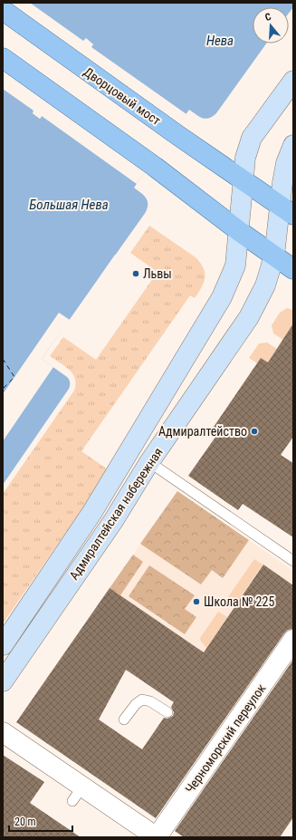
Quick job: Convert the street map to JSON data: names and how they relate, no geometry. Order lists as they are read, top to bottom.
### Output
{
  "streets": {
    "main road": ["Дворцовый мост", "Адмиралтейская набережная"],
    "street": ["Черноморский переулок"]
  },
  "crossings": [
    ["Дворцовый мост", "Адмиралтейская набережная"]
  ],
  "water": ["Нева", "Большая Нева"],
  "places": ["Львы", "Адмиралтейство", "Школа № 225"],
  "scale_bar": "20 m",
  "north": "top"
}
